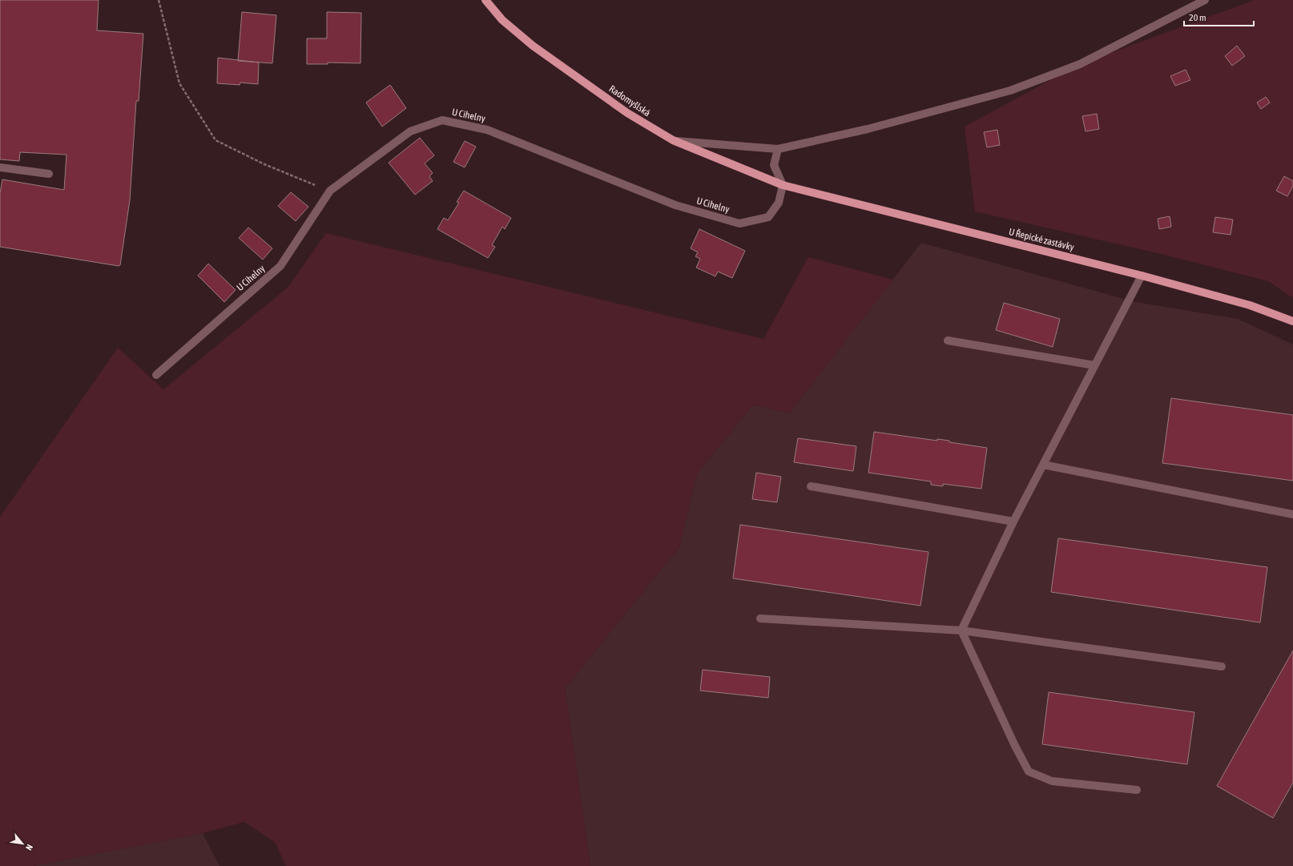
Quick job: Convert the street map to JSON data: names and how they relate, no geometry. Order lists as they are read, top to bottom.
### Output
{
  "streets": {
    "main road": ["Radomyšlská", "U Řepické zastávky"],
    "street": ["U Cihelny"]
  },
  "crossings": [
    ["Radomyšlská", "U Cihelny"],
    ["Radomyšlská", "U Řepické zastávky"],
    ["U Cihelny", "U Řepické zastávky"]
  ],
  "scale_bar": "20 m",
  "north": "bottom right"
}
